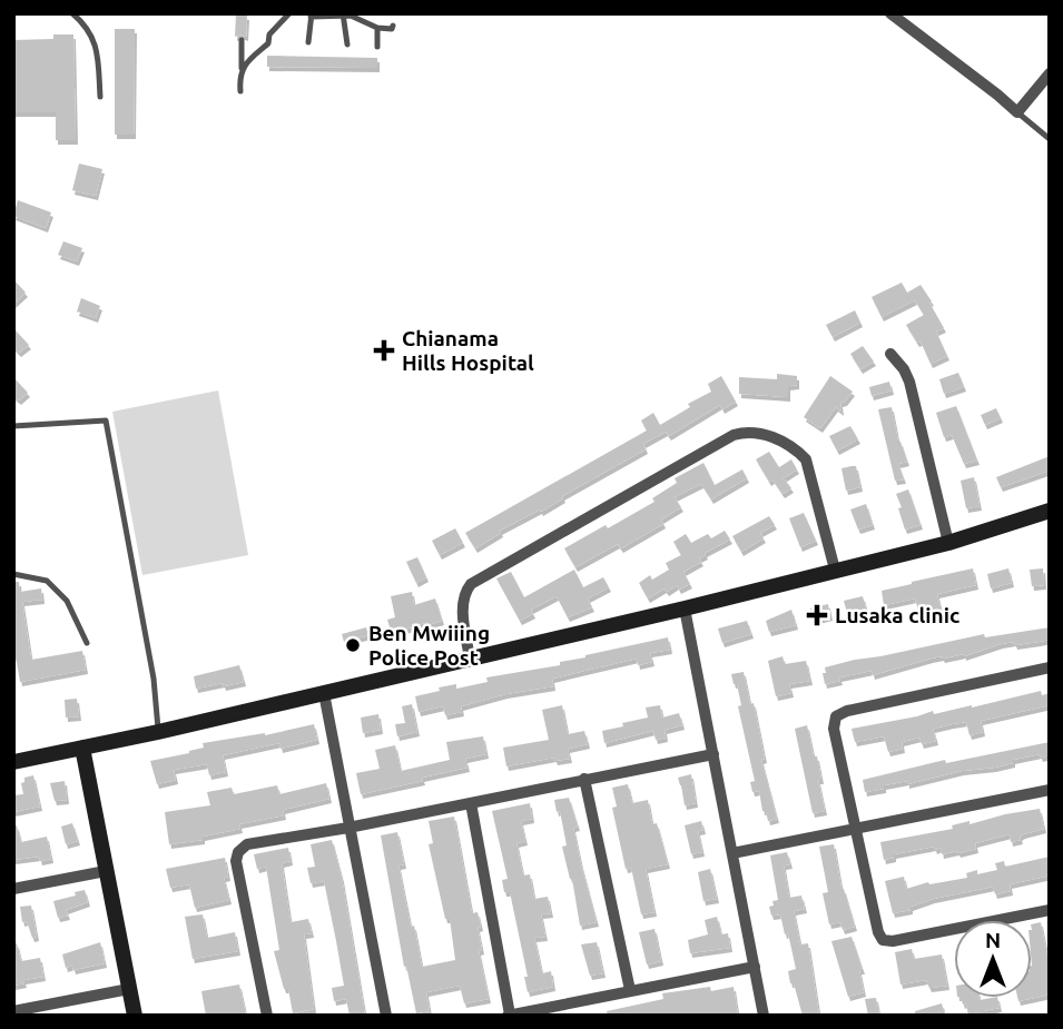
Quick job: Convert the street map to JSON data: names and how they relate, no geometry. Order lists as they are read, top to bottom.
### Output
{
  "places": {
    "health": ["Chianama Hills Hospital", "Lusaka clinic"],
    "other": ["Ben Mwiiing Police Post"]
  },
  "north": "top"
}
